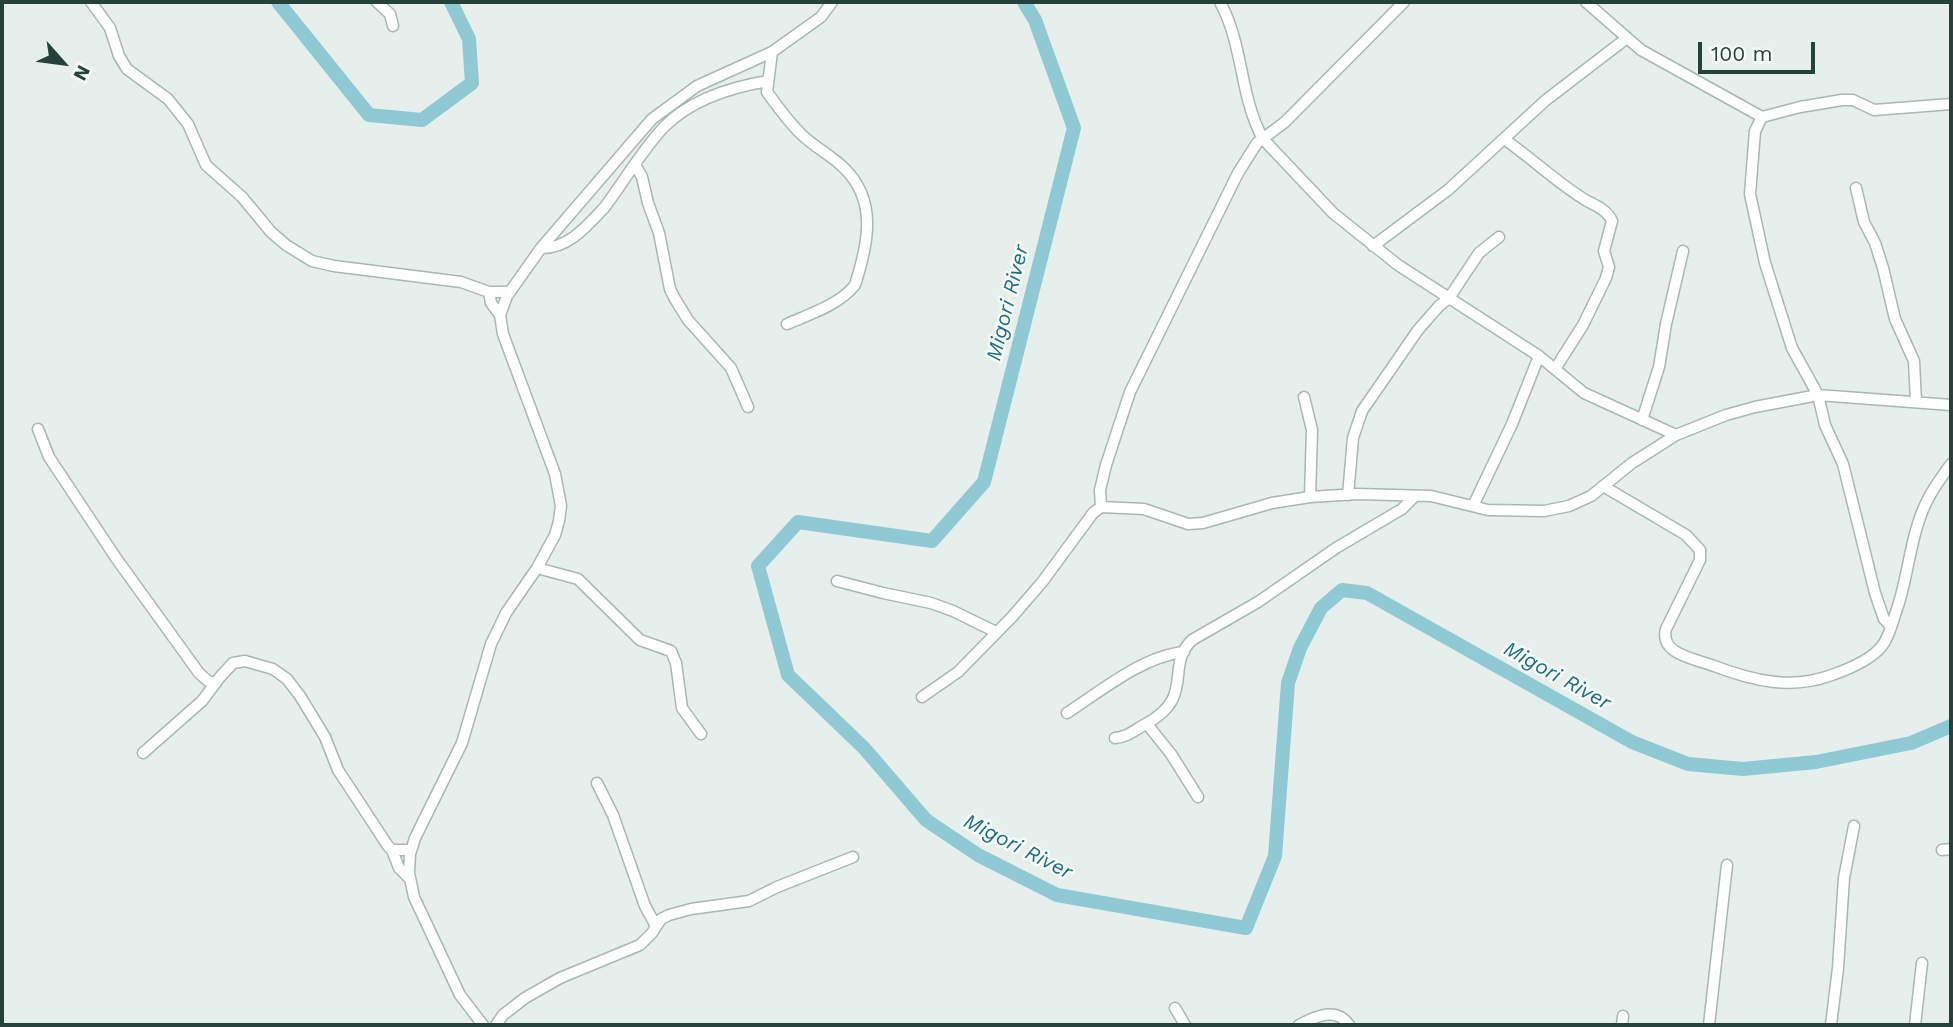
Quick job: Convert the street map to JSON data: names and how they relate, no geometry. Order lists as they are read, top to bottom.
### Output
{
  "water": ["Migori River"],
  "scale_bar": "100 m",
  "north": "bottom right"
}
